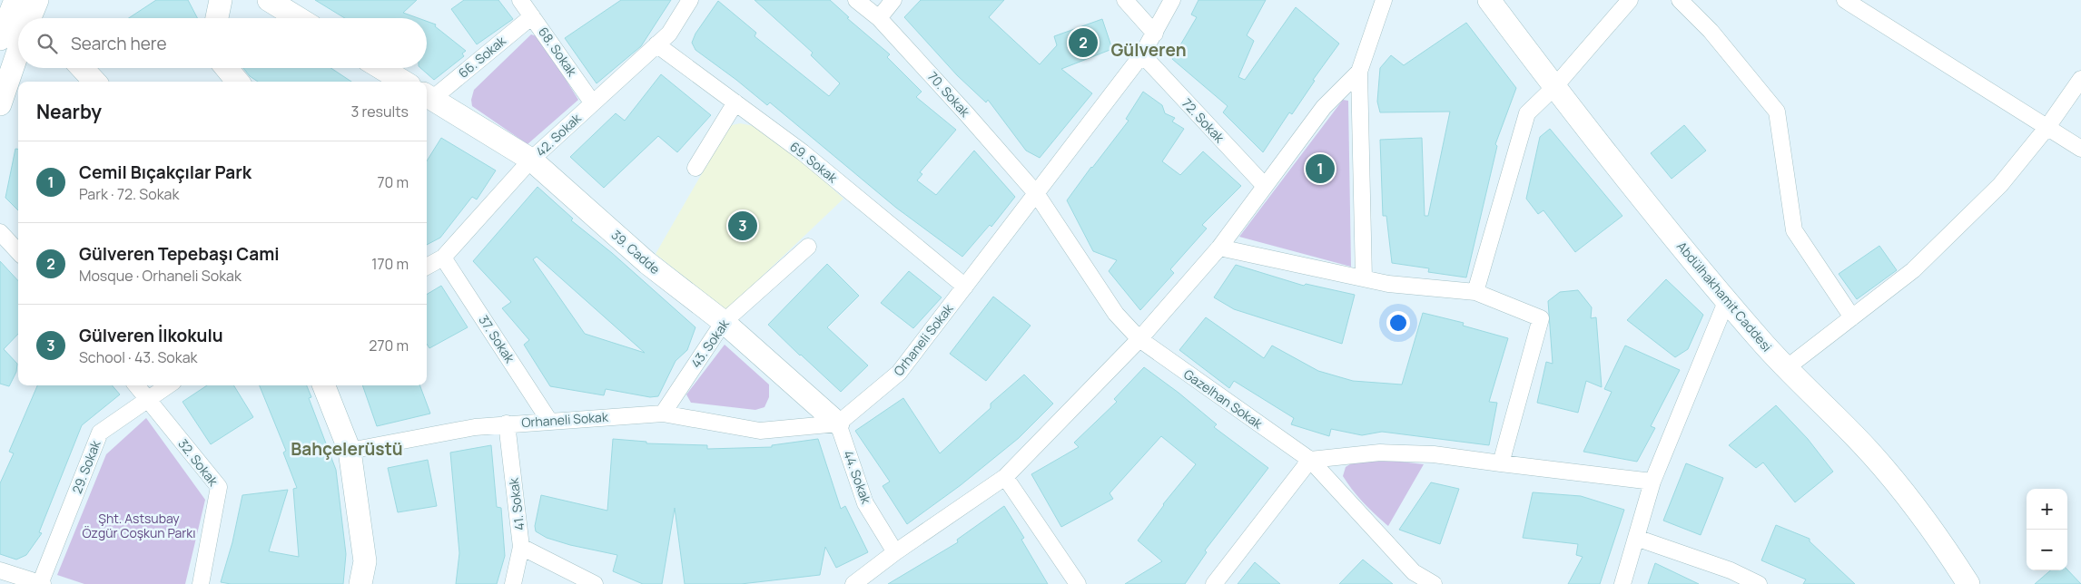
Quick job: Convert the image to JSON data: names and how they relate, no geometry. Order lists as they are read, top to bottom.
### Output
{
  "streets": {
    "street": [
      "68. Sokak",
      "66. Sokak",
      "70. Sokak",
      "72. Sokak",
      "42. Sokak",
      "69. Sokak",
      "39. Cadde",
      "Abdülhakhamit Caddesi",
      "37. Sokak",
      "Orhaneli Sokak",
      "43. Sokak",
      "Gazelhan Sokak",
      "32. Sokak",
      "29. Sokak",
      "44. Sokak",
      "41. Sokak"
    ]
  },
  "crossings": [
    ["68. Sokak", "66. Sokak"],
    ["68. Sokak", "42. Sokak"],
    ["66. Sokak", "39. Cadde"],
    ["70. Sokak", "Orhaneli Sokak"],
    ["70. Sokak", "Gazelhan Sokak"],
    ["72. Sokak", "Orhaneli Sokak"],
    ["42. Sokak", "69. Sokak"],
    ["42. Sokak", "39. Cadde"],
    ["42. Sokak", "37. Sokak"],
    ["69. Sokak", "Orhaneli Sokak"],
    ["39. Cadde", "Orhaneli Sokak"],
    ["39. Cadde", "43. Sokak"],
    ["39. Cadde", "44. Sokak"],
    ["37. Sokak", "Orhaneli Sokak"],
    ["Orhaneli Sokak", "43. Sokak"],
    ["Orhaneli Sokak", "Gazelhan Sokak"],
    ["Orhaneli Sokak", "44. Sokak"],
    ["Orhaneli Sokak", "41. Sokak"],
    ["32. Sokak", "29. Sokak"]
  ],
  "districts": ["Gülveren", "Bahçelerüstü"],
  "parks": ["Şht. Astsubay Özgür Coşkun Parkı"],
  "page": {
    "search": "Search here",
    "pins": ["2", "1", "3"],
    "heading": ["Nearby", "3 results"],
    "list": [
      {
        "mark": "1",
        "name": "Cemil Bıçakçılar Park",
        "note": "Park · 72. Sokak",
        "value": "70 m"
      },
      {
        "mark": "2",
        "name": "Gülveren Tepebaşı Cami",
        "note": "Mosque · Orhaneli Sokak",
        "value": "170 m"
      },
      {
        "mark": "3",
        "name": "Gülveren İlkokulu",
        "note": "School · 43. Sokak",
        "value": "270 m"
      }
    ],
    "map_buttons": ["+", "−"]
  }
}
